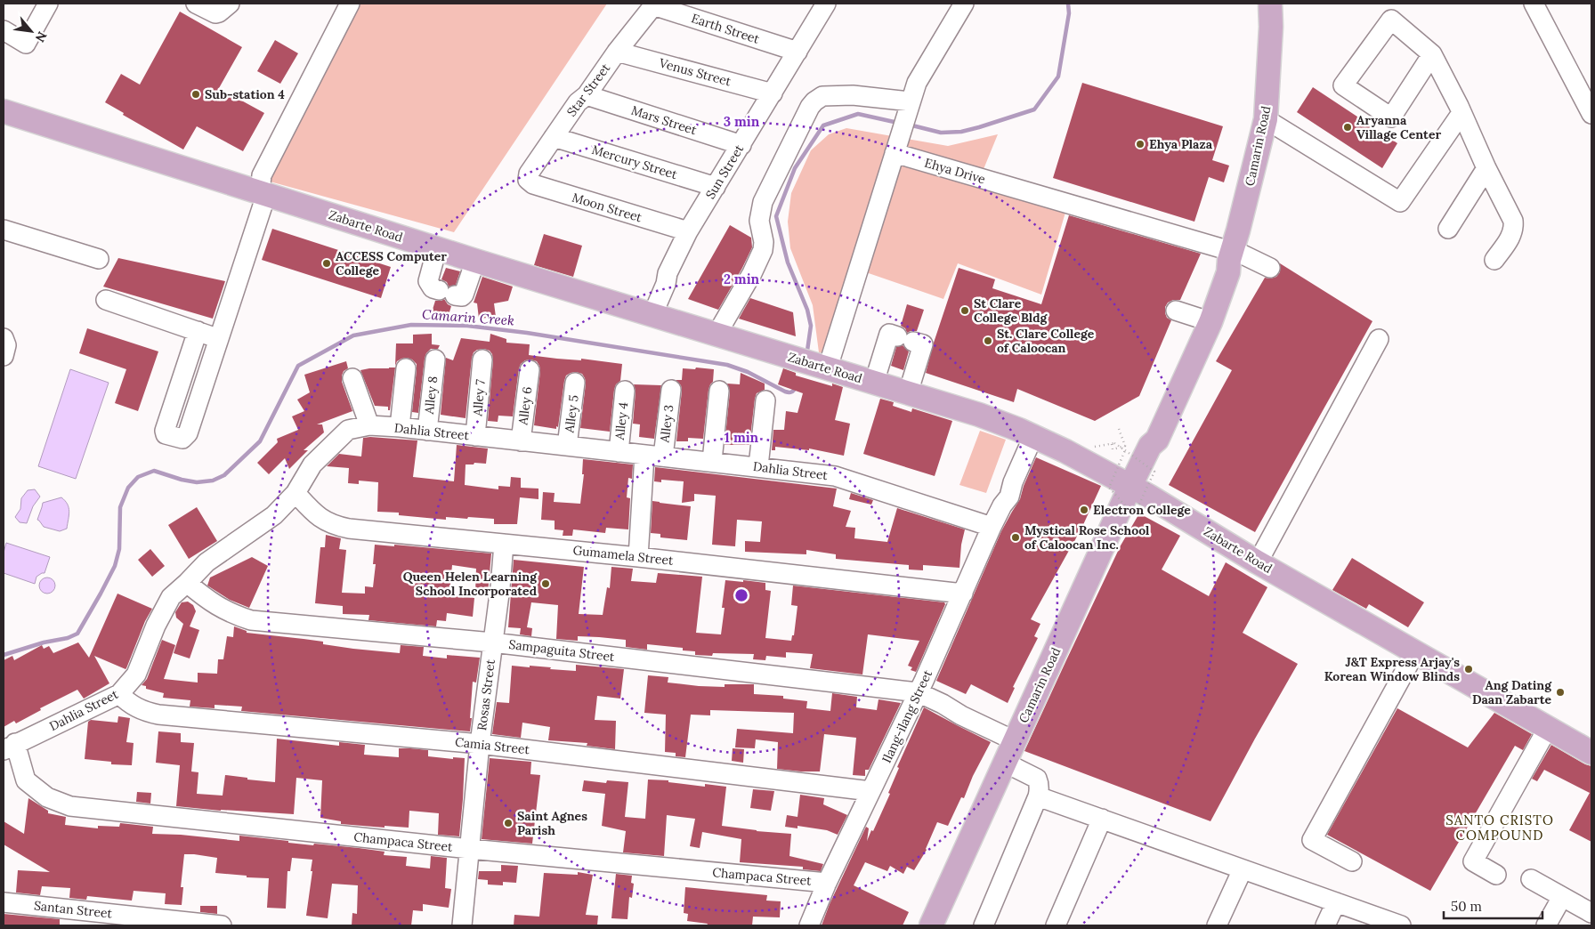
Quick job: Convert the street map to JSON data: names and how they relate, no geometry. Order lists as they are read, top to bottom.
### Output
{
  "streets": {
    "main road": ["Camarin Road", "Zabarte Road"],
    "street": [
      "Earth Street",
      "Venus Street",
      "Star Street",
      "Mars Street",
      "Mercury Street",
      "Ehya Drive",
      "Sun Street",
      "Moon Street",
      "Alley 8",
      "Alley 7",
      "Alley 6",
      "Alley 5",
      "Alley 4",
      "Alley 3",
      "Dahlia Street",
      "Gumamela Street",
      "Sampaguita Street",
      "Rosas Street",
      "Ilang-ilang Street",
      "Camia Street",
      "Champaca Street",
      "Santan Street"
    ]
  },
  "crossings": [
    ["Earth Street", "Star Street"],
    ["Earth Street", "Sun Street"],
    ["Venus Street", "Star Street"],
    ["Venus Street", "Sun Street"],
    ["Star Street", "Mars Street"],
    ["Star Street", "Mercury Street"],
    ["Star Street", "Moon Street"],
    ["Mars Street", "Sun Street"],
    ["Camarin Road", "Ehya Drive"],
    ["Camarin Road", "Zabarte Road"],
    ["Camarin Road", "Sampaguita Street"],
    ["Mercury Street", "Sun Street"],
    ["Sun Street", "Moon Street"],
    ["Sun Street", "Zabarte Road"],
    ["Zabarte Road", "Ilang-ilang Street"],
    ["Alley 8", "Dahlia Street"],
    ["Alley 7", "Dahlia Street"],
    ["Alley 6", "Dahlia Street"],
    ["Alley 5", "Dahlia Street"],
    ["Alley 4", "Dahlia Street"],
    ["Alley 3", "Dahlia Street"],
    ["Alley 3", "Gumamela Street"],
    ["Dahlia Street", "Gumamela Street"],
    ["Dahlia Street", "Sampaguita Street"],
    ["Dahlia Street", "Ilang-ilang Street"],
    ["Dahlia Street", "Camia Street"],
    ["Dahlia Street", "Champaca Street"],
    ["Gumamela Street", "Rosas Street"],
    ["Gumamela Street", "Ilang-ilang Street"],
    ["Sampaguita Street", "Rosas Street"],
    ["Sampaguita Street", "Ilang-ilang Street"],
    ["Rosas Street", "Camia Street"],
    ["Rosas Street", "Champaca Street"],
    ["Ilang-ilang Street", "Camia Street"],
    ["Ilang-ilang Street", "Champaca Street"]
  ],
  "districts": ["SANTO CRISTO COMPOUND"],
  "water": ["Camarin Creek"],
  "places": [
    "Sub-station 4",
    "Aryanna Village Center",
    "Ehya Plaza",
    "ACCESS Computer College",
    "St Clare College Bldg",
    "St. Clare College of Caloocan",
    "Electron College",
    "Mystical Rose School of Caloocan Inc.",
    "Queen Helen Learning School Incorporated",
    "J&T Express Arjay's Korean Window Blinds",
    "Ang Dating Daan Zabarte",
    "Saint Agnes Parish"
  ],
  "scale_bar": "50 m",
  "north": "bottom right",
  "rings": ["3 min", "2 min", "1 min"]
}
